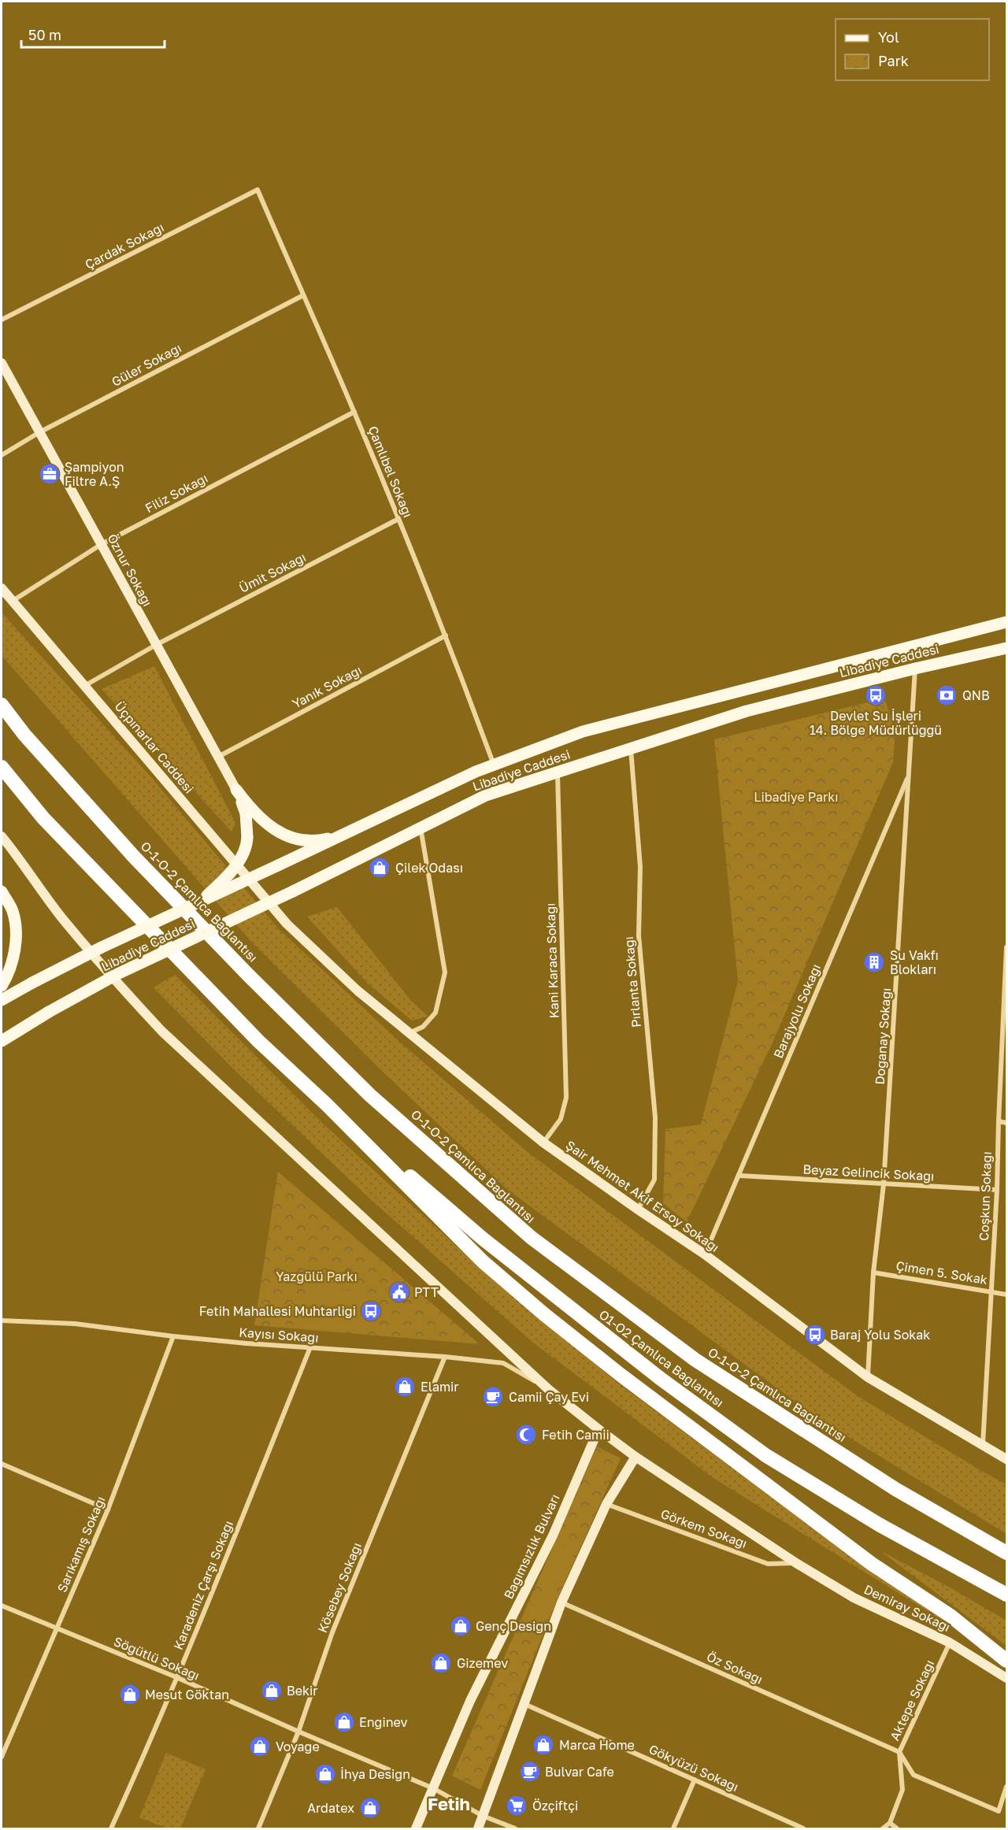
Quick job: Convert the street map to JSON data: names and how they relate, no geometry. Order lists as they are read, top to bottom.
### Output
{
  "streets": {
    "highway": ["O-1-O-2 Çamlıca Bağlantısı", "O1-O2 Çamlıca Bağlantısı"],
    "main road": [
      "Öznur Sokağı",
      "Libadiye Caddesi",
      "Üçpınarlar Caddesi",
      "Şair Mehmet Akif Ersoy Sokağı",
      "Bağımsızlık Bulvarı",
      "Demiray Sokağı"
    ],
    "street": [
      "Çardak Sokağı",
      "Güler Sokağı",
      "Çamlıbel Sokağı",
      "Filiz Sokağı",
      "Ümit Sokağı",
      "Yanık Sokağı",
      "Kani Karaca Sokağı",
      "Pırlanta Sokağı",
      "Barajyolu Sokağı",
      "Doğanay Sokağı",
      "Beyaz Gelincik Sokağı",
      "Coşkun Sokağı",
      "Çimen 5. Sokak",
      "Kayısı Sokağı",
      "Görkem Sokağı",
      "Sarıkamış Sokağı",
      "Karadeniz Çarşı Sokağı",
      "Kösebey Sokağı",
      "Söğütlü Sokağı",
      "Öz Sokağı",
      "Aktepe Sokağı",
      "Gökyüzü Sokağı"
    ]
  },
  "crossings": [
    ["Çardak Sokağı", "Çamlıbel Sokağı"],
    ["Güler Sokağı", "Çamlıbel Sokağı"],
    ["Güler Sokağı", "Öznur Sokağı"],
    ["Çamlıbel Sokağı", "Filiz Sokağı"],
    ["Çamlıbel Sokağı", "Ümit Sokağı"],
    ["Çamlıbel Sokağı", "Libadiye Caddesi"],
    ["Çamlıbel Sokağı", "Yanık Sokağı"],
    ["Filiz Sokağı", "Öznur Sokağı"],
    ["Filiz Sokağı", "Üçpınarlar Caddesi"],
    ["Öznur Sokağı", "Ümit Sokağı"],
    ["Öznur Sokağı", "Yanık Sokağı"],
    ["Libadiye Caddesi", "Kani Karaca Sokağı"],
    ["Libadiye Caddesi", "Pırlanta Sokağı"],
    ["Libadiye Caddesi", "Doğanay Sokağı"],
    ["Üçpınarlar Caddesi", "Şair Mehmet Akif Ersoy Sokağı"],
    ["Kani Karaca Sokağı", "Şair Mehmet Akif Ersoy Sokağı"],
    ["Pırlanta Sokağı", "Şair Mehmet Akif Ersoy Sokağı"],
    ["Barajyolu Sokağı", "Doğanay Sokağı"],
    ["Barajyolu Sokağı", "Beyaz Gelincik Sokağı"],
    ["Barajyolu Sokağı", "Şair Mehmet Akif Ersoy Sokağı"],
    ["Doğanay Sokağı", "Beyaz Gelincik Sokağı"],
    ["Doğanay Sokağı", "Şair Mehmet Akif Ersoy Sokağı"],
    ["Doğanay Sokağı", "Çimen 5. Sokak"],
    ["Beyaz Gelincik Sokağı", "Coşkun Sokağı"],
    ["Şair Mehmet Akif Ersoy Sokağı", "Coşkun Sokağı"],
    ["Coşkun Sokağı", "Çimen 5. Sokak"],
    ["Kayısı Sokağı", "Sarıkamış Sokağı"],
    ["Kayısı Sokağı", "Karadeniz Çarşı Sokağı"],
    ["Kayısı Sokağı", "Kösebey Sokağı"],
    ["Kayısı Sokağı", "Demiray Sokağı"],
    ["Görkem Sokağı", "Demiray Sokağı"],
    ["Sarıkamış Sokağı", "Söğütlü Sokağı"],
    ["Bağımsızlık Bulvarı", "Demiray Sokağı"],
    ["Bağımsızlık Bulvarı", "Söğütlü Sokağı"],
    ["Karadeniz Çarşı Sokağı", "Söğütlü Sokağı"],
    ["Kösebey Sokağı", "Söğütlü Sokağı"],
    ["Demiray Sokağı", "Aktepe Sokağı"],
    ["Öz Sokağı", "Aktepe Sokağı"]
  ],
  "districts": ["Fetih"],
  "parks": ["Libadiye Parkı", "Yazgülü Parkı"],
  "places": {
    "office": ["Şampiyon Filtre A.Ş"],
    "bus stop": ["Devlet Su İşleri 14. Bölge Müdürlügğü", "Fetih Mahallesi Muhtarliği", "Baraj Yolu Sokak"],
    "bank": ["QNB"],
    "shop": [
      "Çilek Odası",
      "Elamir",
      "Genç Design",
      "Gizemev",
      "Bekir",
      "Mesut Göktan",
      "Enginev",
      "Marca Home",
      "Voyage",
      "İhya Design",
      "Ardatex"
    ],
    "building": ["Su Vakfı Blokları"],
    "public building": ["PTT"],
    "cafe": ["Camii Çay Evi", "Bulvar Cafe"],
    "mosque": ["Fetih Camii"],
    "supermarket": ["Özçiftçi"]
  },
  "legend": ["Yol", "Park"],
  "scale_bar": "50 m"
}
